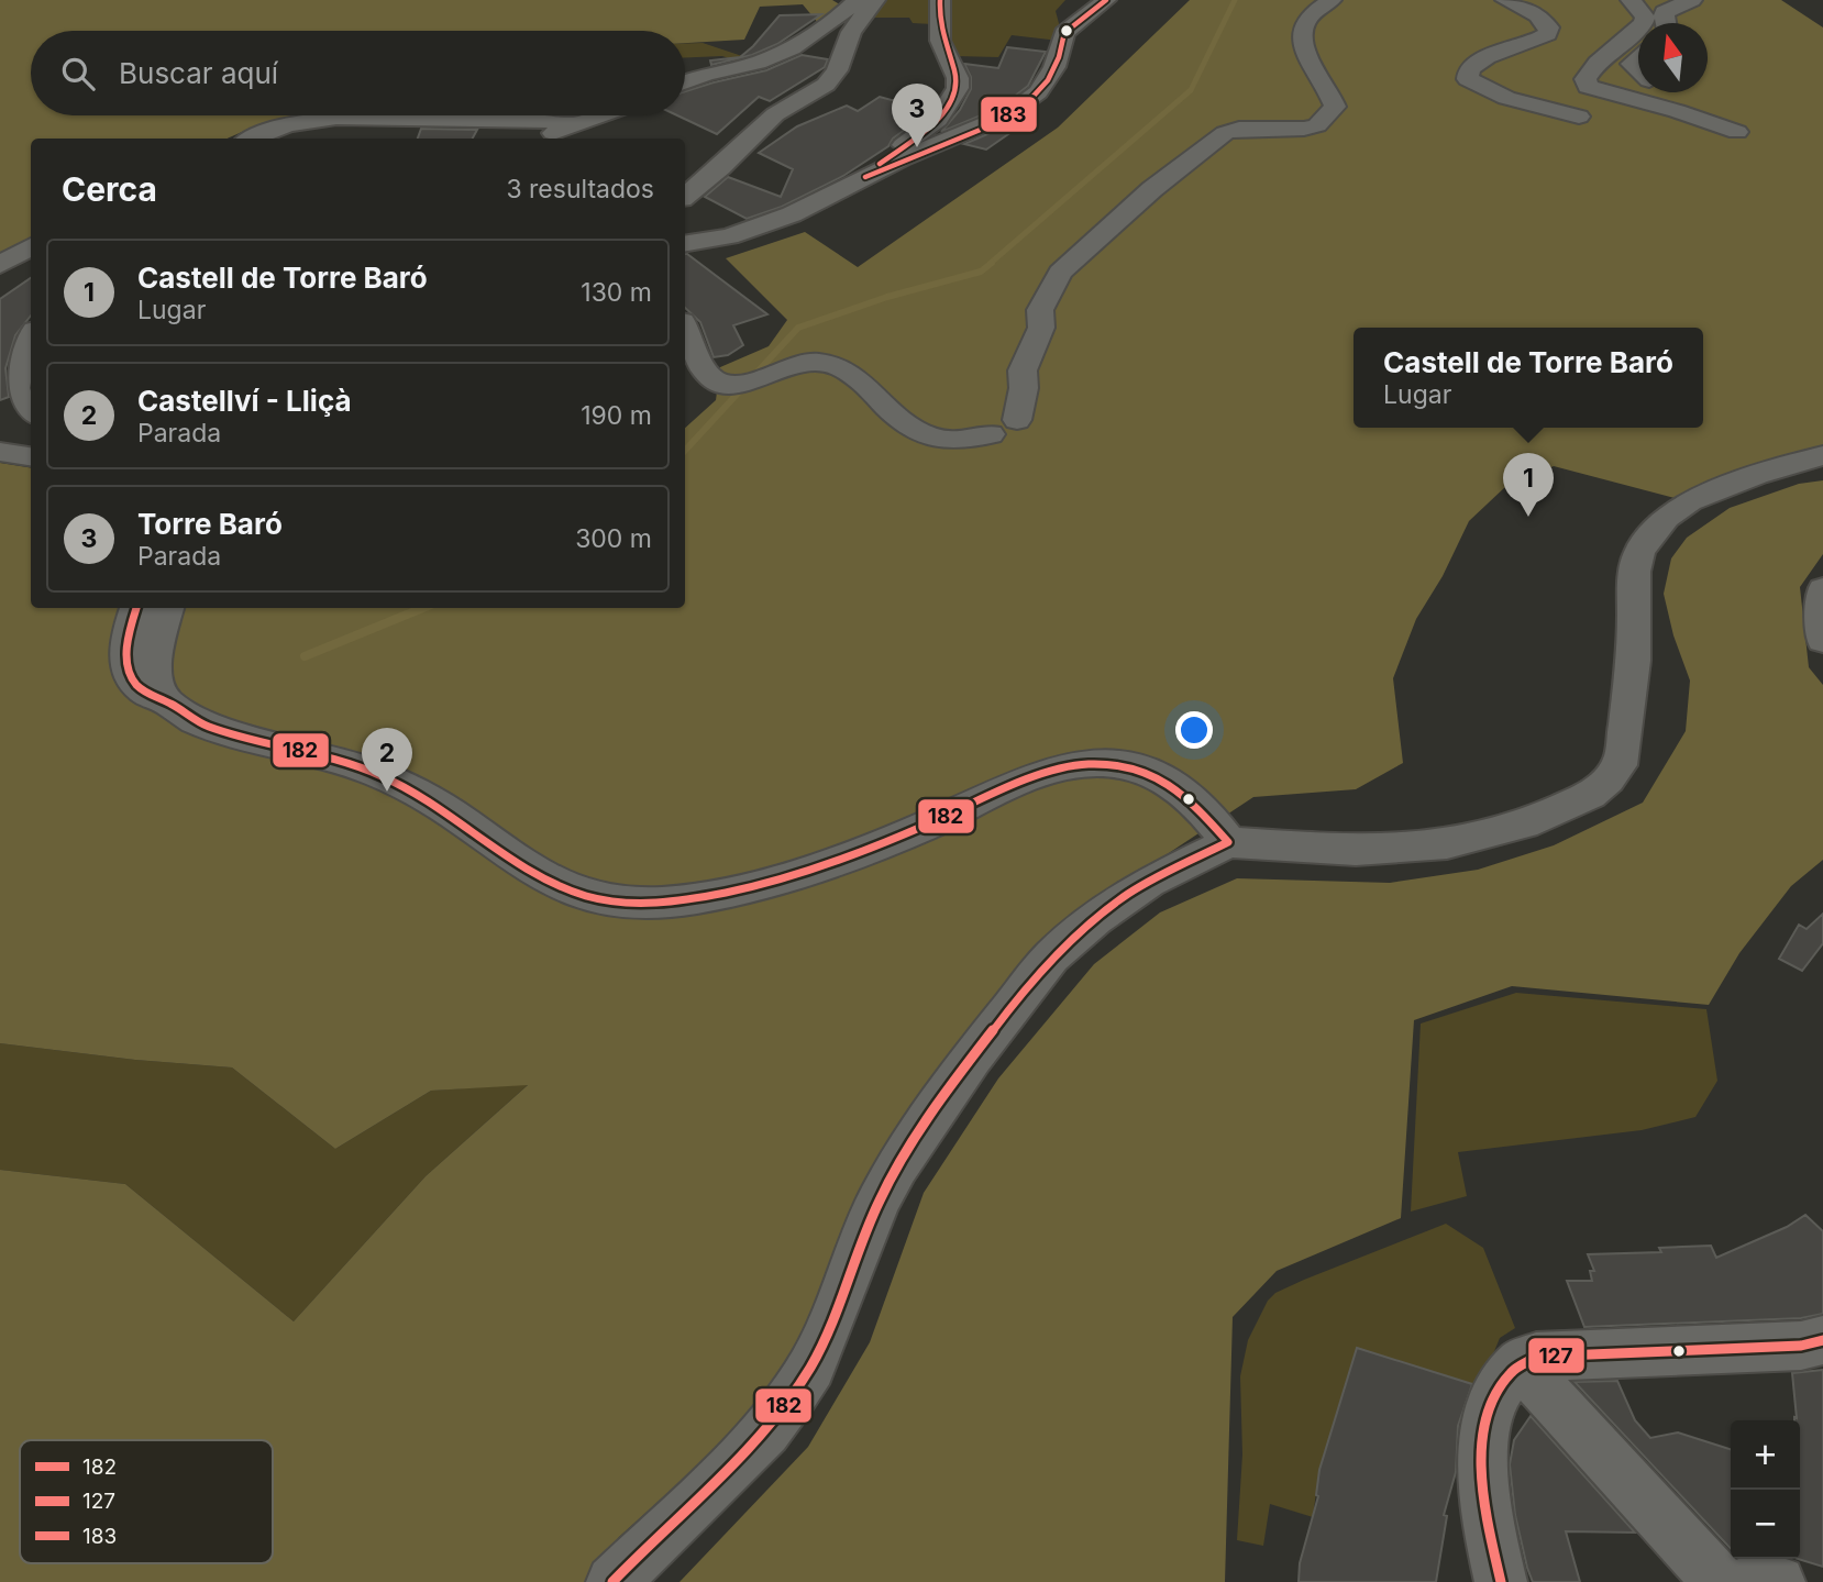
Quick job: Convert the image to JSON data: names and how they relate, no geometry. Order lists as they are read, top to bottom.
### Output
{
  "lines": ["transit line 183", "transit line 182", "transit line 127"],
  "legend": ["182", "127", "183"],
  "north": "top",
  "page": {
    "search": "Buscar aquí",
    "pins": ["3", "1", "2"],
    "heading": ["Cerca", "3 resultados"],
    "list": [
      {
        "mark": "1",
        "name": "Castell de Torre Baró",
        "note": "Lugar",
        "value": "130 m"
      },
      {
        "mark": "2",
        "name": "Castellví - Lliçà",
        "note": "Parada",
        "value": "190 m"
      },
      {
        "mark": "3",
        "name": "Torre Baró",
        "note": "Parada",
        "value": "300 m"
      }
    ],
    "popup": ["Castell de Torre Baró", "Lugar"],
    "map_buttons": ["+", "−"]
  }
}
